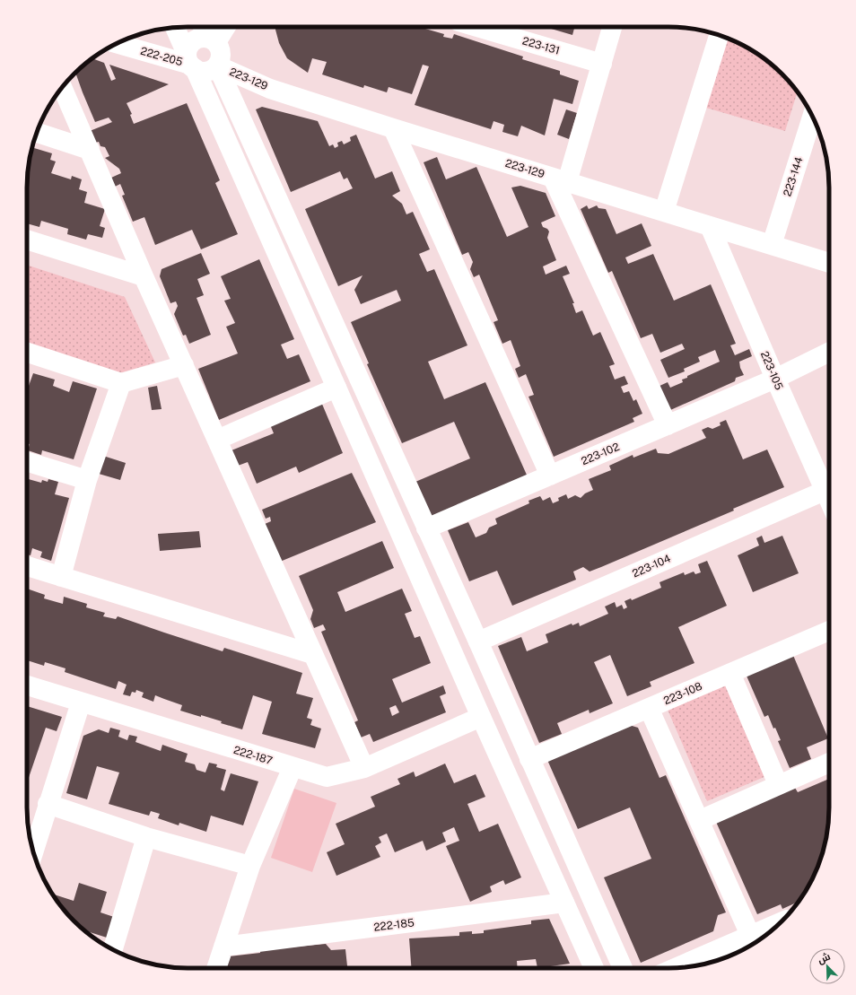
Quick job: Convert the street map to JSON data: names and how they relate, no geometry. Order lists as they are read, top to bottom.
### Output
{
  "streets": {
    "street": [
      "223-131",
      "222-205",
      "223-129",
      "223-144",
      "223-105",
      "223-102",
      "223-104",
      "223-108",
      "222-187",
      "222-185"
    ]
  },
  "crossings": [
    ["222-205", "223-129"],
    ["223-129", "223-144"],
    ["223-129", "223-105"],
    ["223-105", "223-102"],
    ["223-105", "223-104"]
  ],
  "north": "top left"
}
